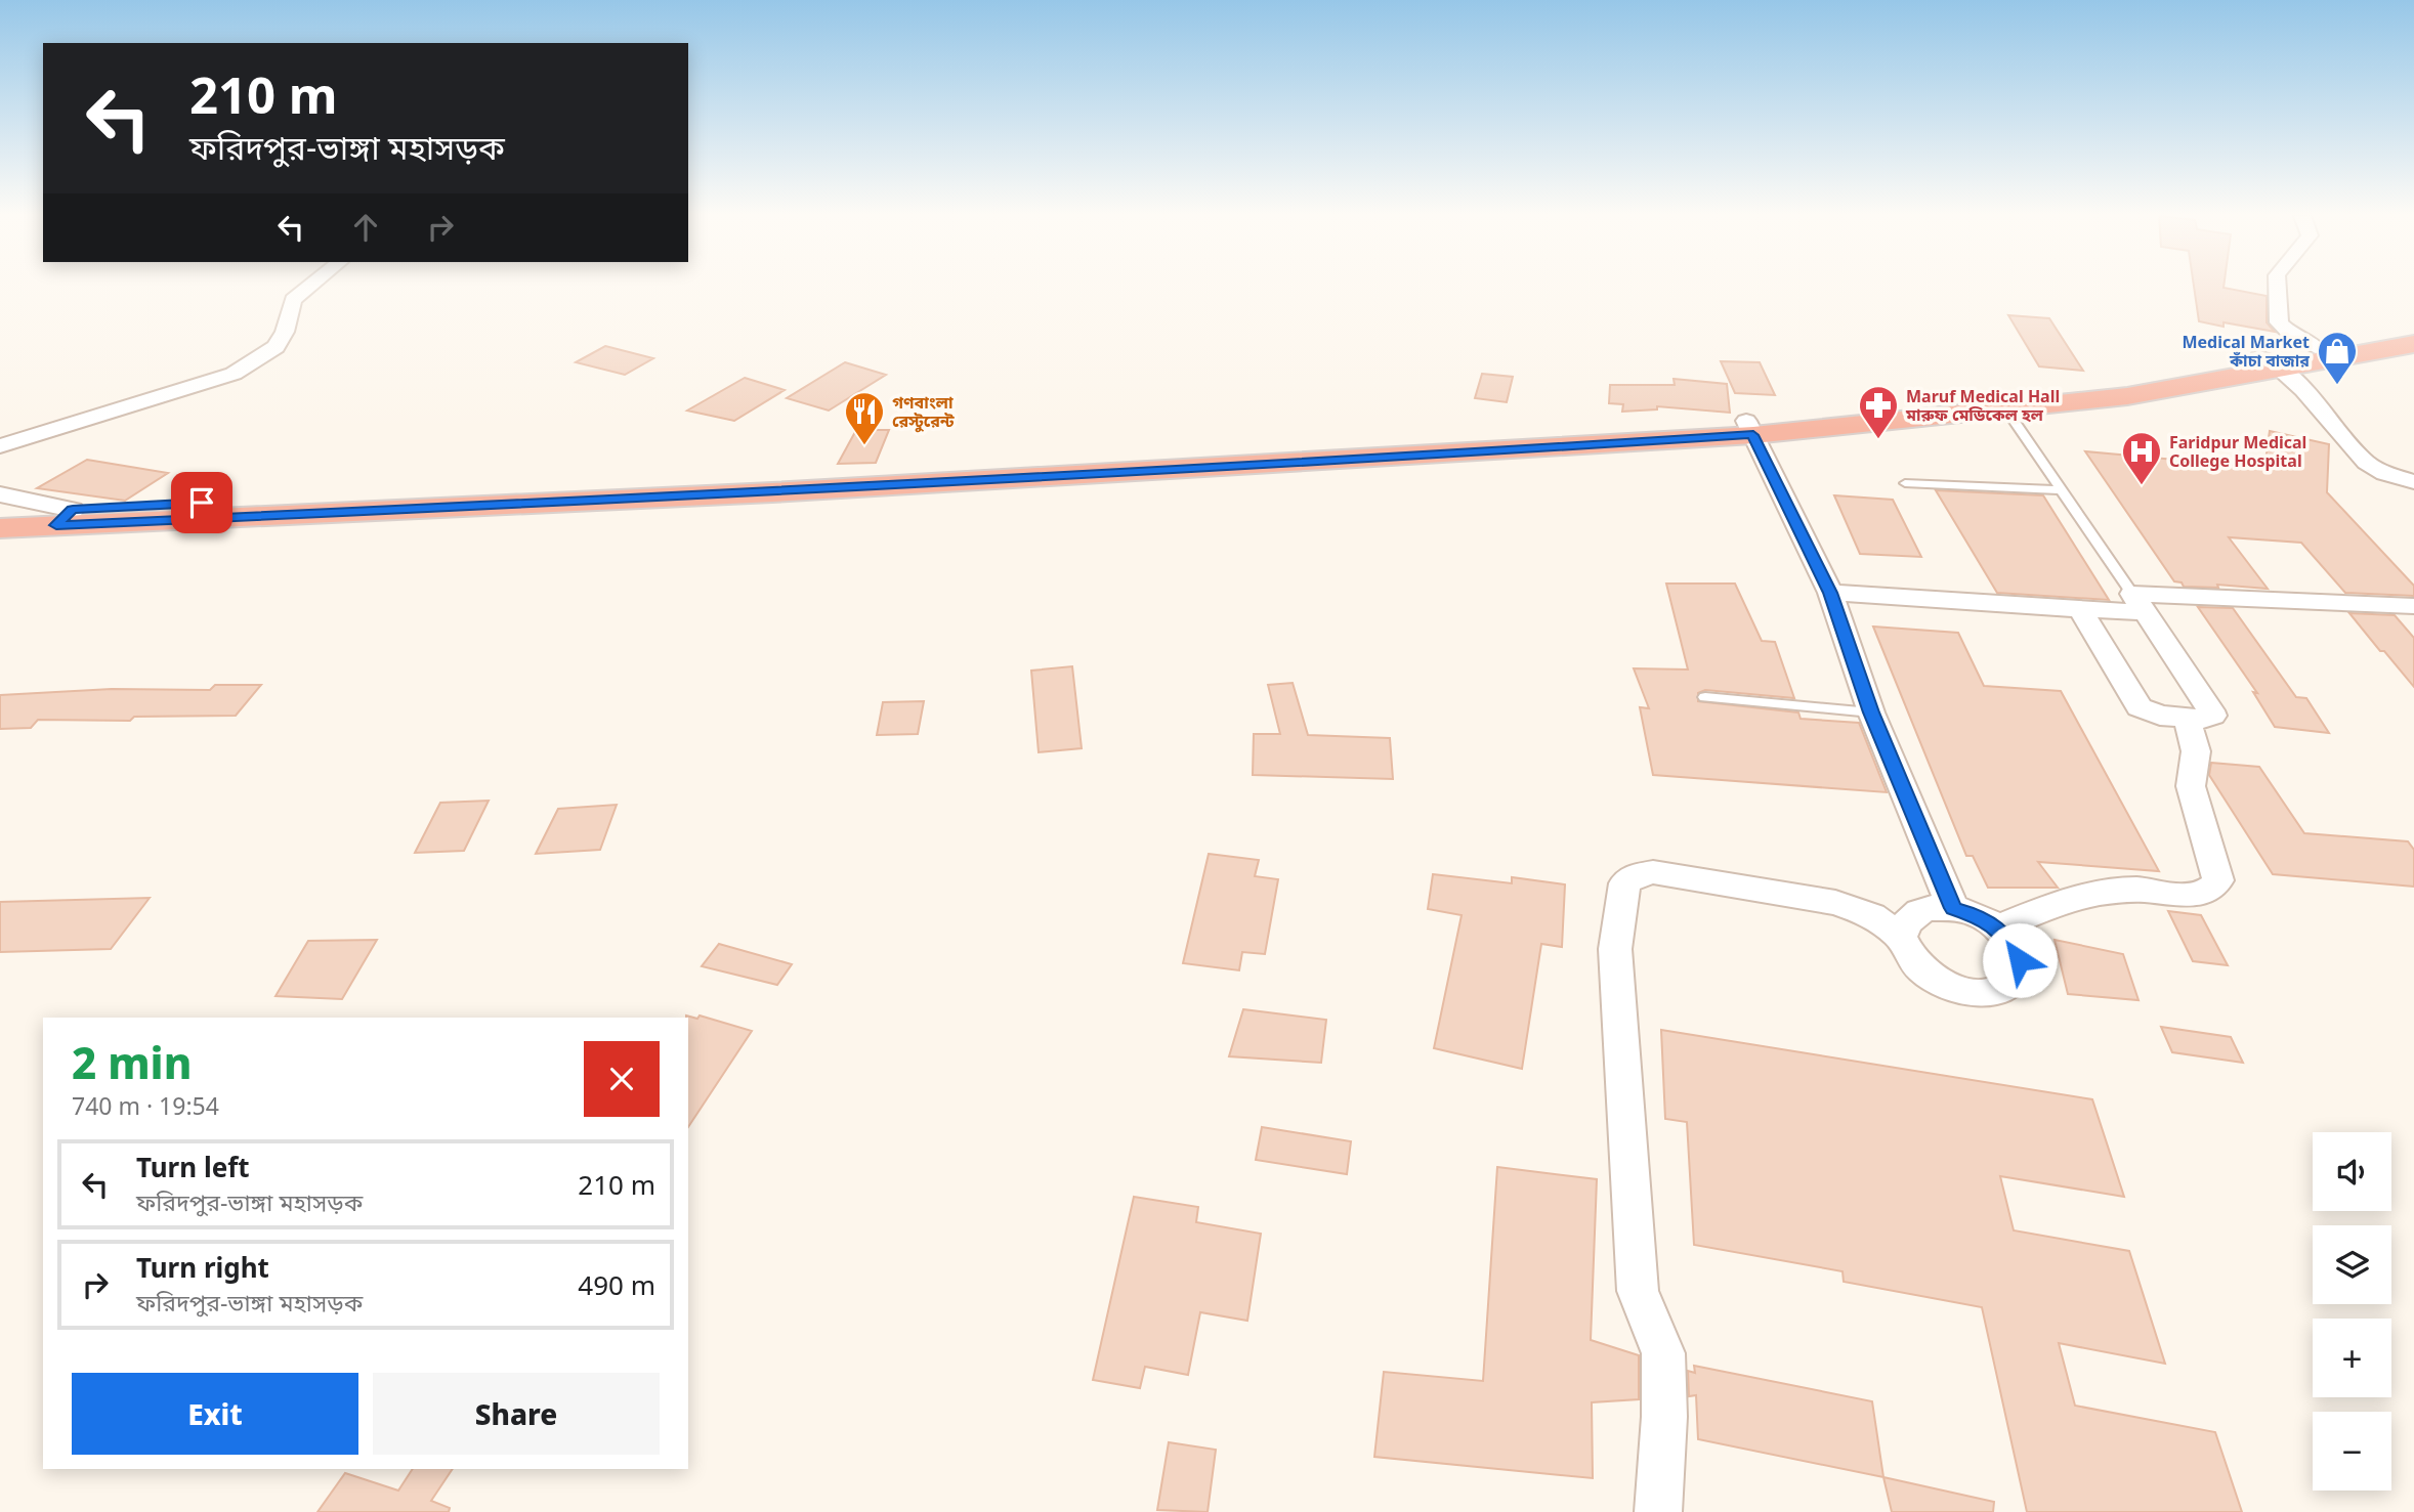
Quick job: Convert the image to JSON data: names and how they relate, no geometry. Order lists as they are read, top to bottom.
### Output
{
  "places": {
    "shop": ["Medical Market কাঁচা বাজার"],
    "pharmacy": ["Maruf Medical Hall মারুফ মেডিকেল হল"],
    "restaurant": ["গণবাংলা রেস্টুরেন্ট"],
    "hospital": ["Faridpur Medical College Hospital"]
  },
  "page": {
    "turn": ["210 m", "ফরিদপুর-ভাঙ্গা মহাসড়ক"],
    "heading": ["2 min", "740 m · 19:54"],
    "map_buttons": ["+", "−"],
    "list": [
      {
        "name": "Turn left",
        "note": "ফরিদপুর-ভাঙ্গা মহাসড়ক",
        "value": "210 m"
      },
      {
        "name": "Turn right",
        "note": "ফরিদপুর-ভাঙ্গা মহাসড়ক",
        "value": "490 m"
      }
    ],
    "buttons": ["Exit", "Share"]
  }
}
